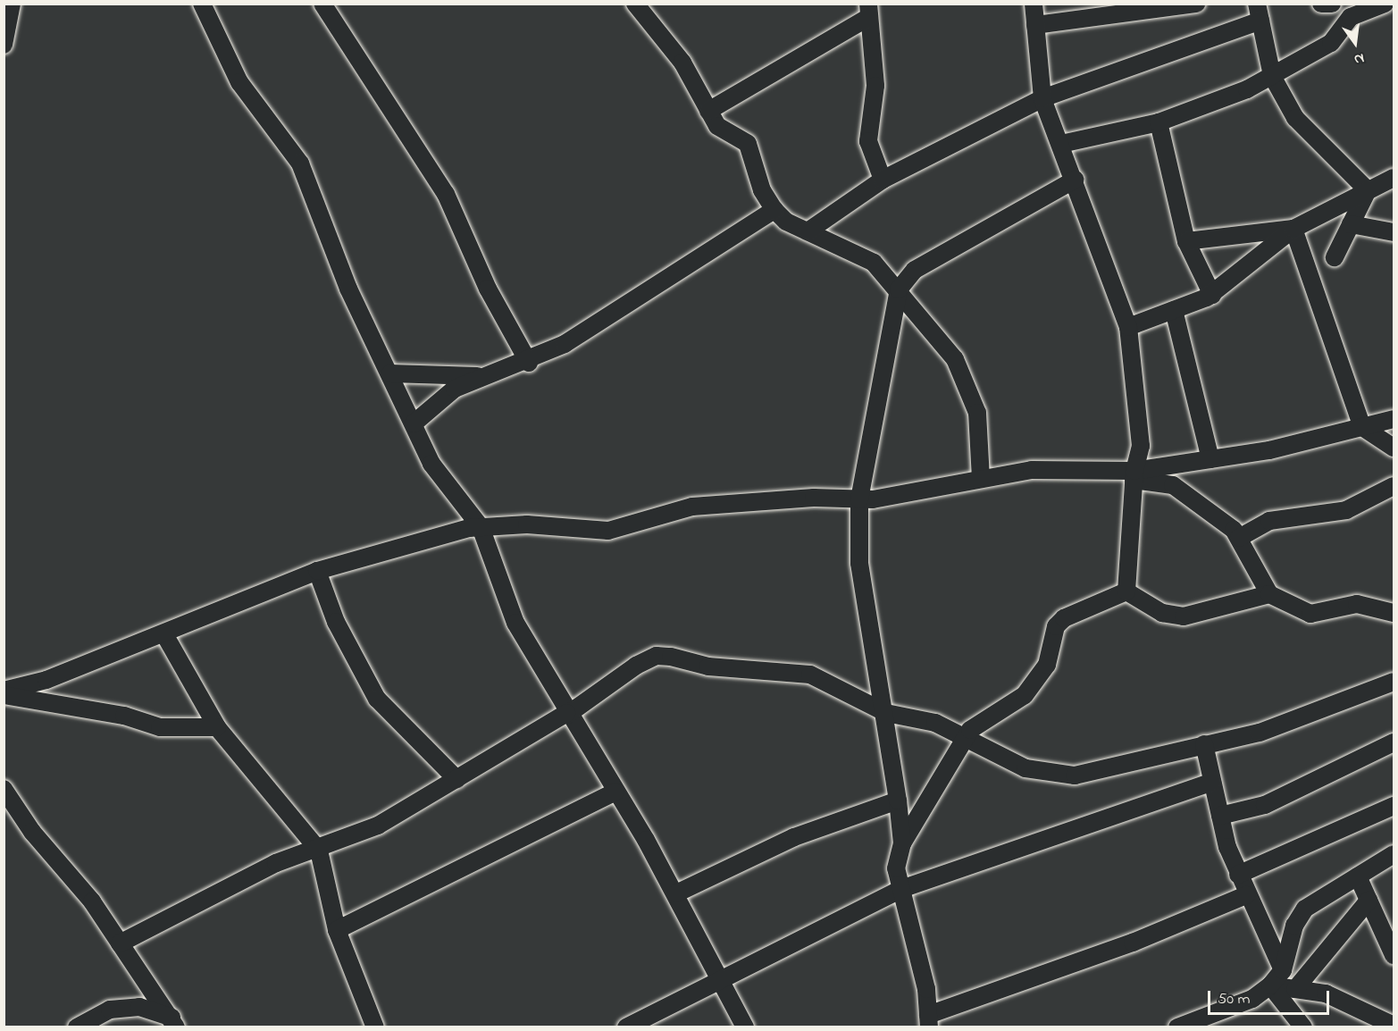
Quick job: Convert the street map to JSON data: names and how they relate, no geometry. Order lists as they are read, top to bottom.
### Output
{
  "scale_bar": "50 m",
  "north": "bottom"
}
